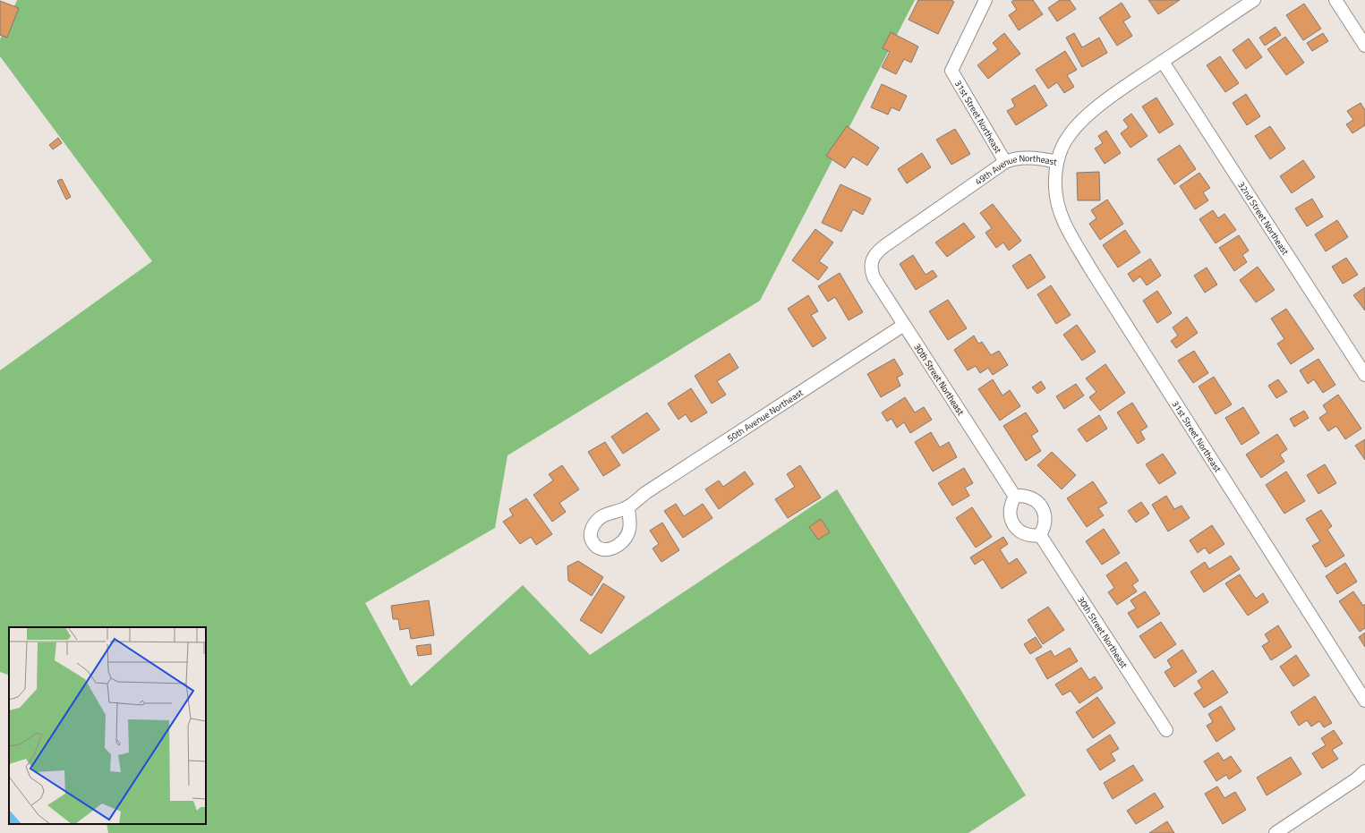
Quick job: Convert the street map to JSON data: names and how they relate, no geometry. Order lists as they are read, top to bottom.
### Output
{
  "streets": {
    "street": [
      "31st Street Northeast",
      "49th Avenue Northeast",
      "32nd Street Northeast",
      "30th Street Northeast",
      "50th Avenue Northeast"
    ]
  },
  "crossings": [
    ["31st Street Northeast", "49th Avenue Northeast"],
    ["49th Avenue Northeast", "32nd Street Northeast"],
    ["49th Avenue Northeast", "30th Street Northeast"],
    ["30th Street Northeast", "50th Avenue Northeast"]
  ]
}
